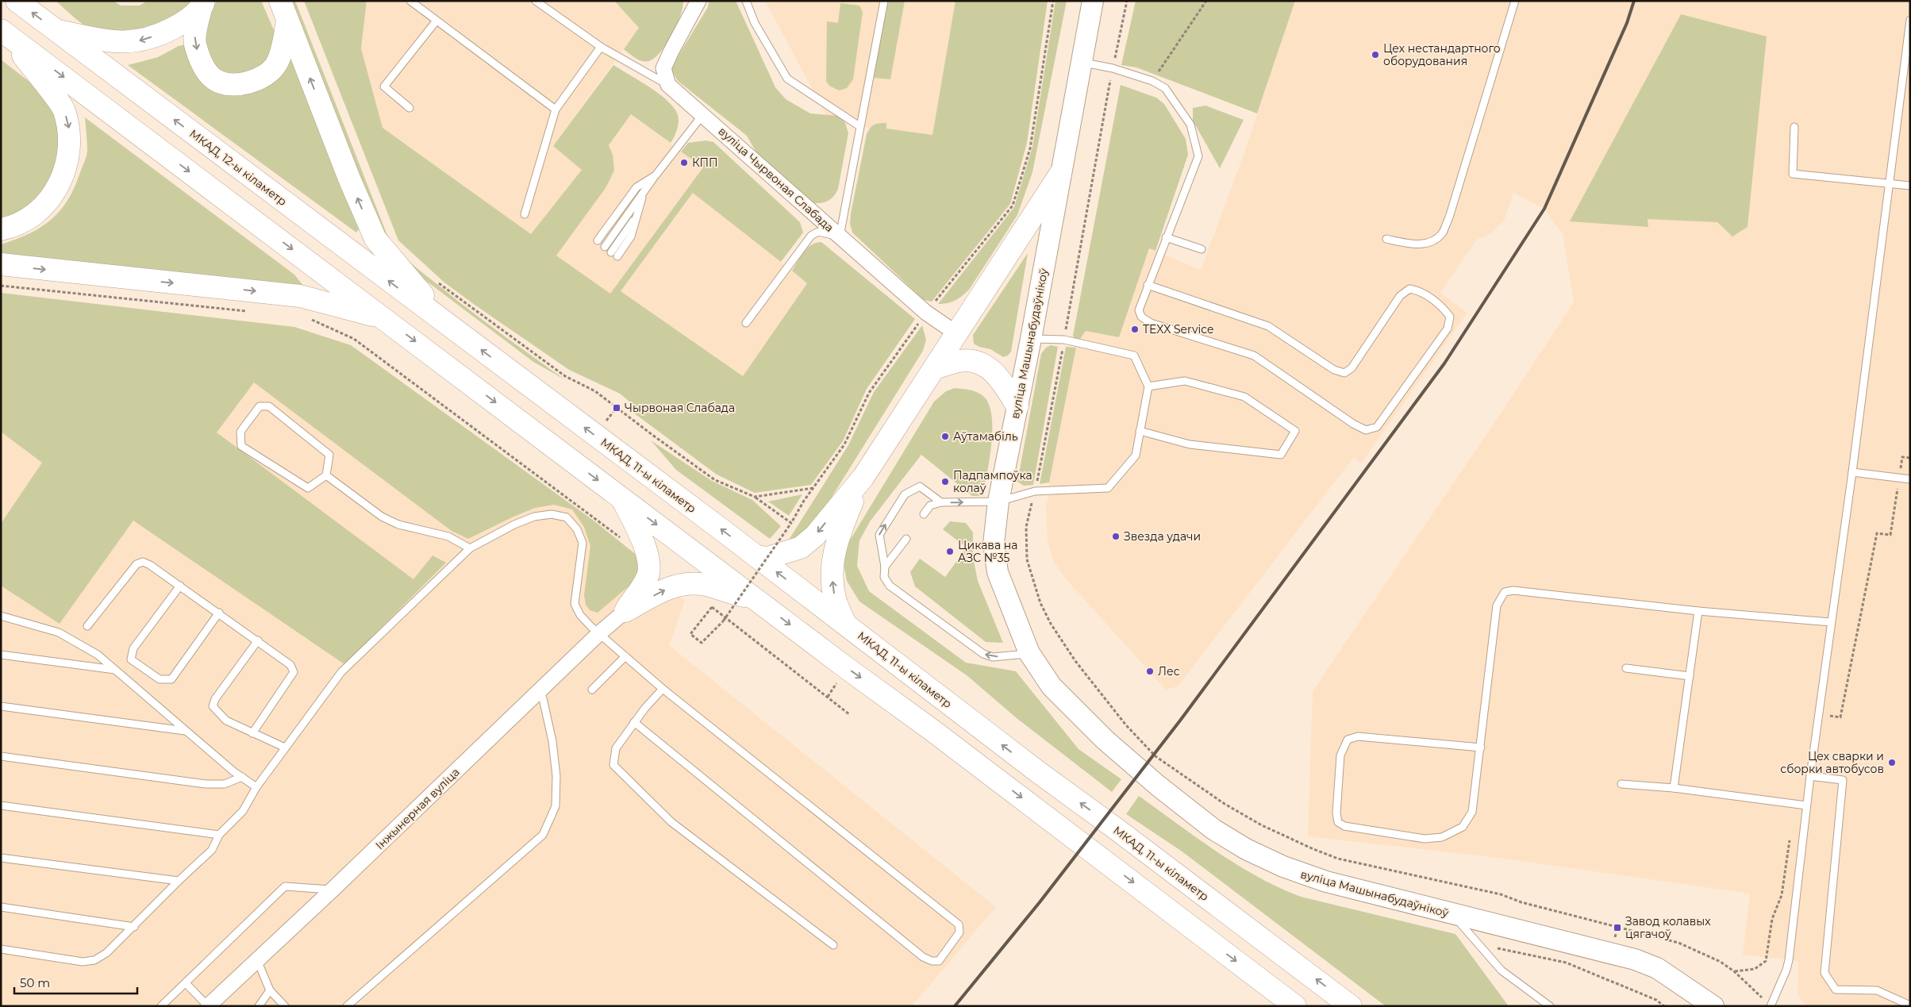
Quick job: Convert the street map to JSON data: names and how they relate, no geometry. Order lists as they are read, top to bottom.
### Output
{
  "streets": {
    "highway": ["МКАД, 12-ы кіламетр", "МКАД, 11-ы кіламетр"],
    "main road": ["вуліца Машынабудаўнікоў"],
    "street": ["вуліца Чырвоная Слабада", "Інжынерная вуліца"]
  },
  "crossings": [
    ["МКАД, 12-ы кіламетр", "МКАД, 11-ы кіламетр"]
  ],
  "places": {
    "other": [
      "Цех нестандартного оборудования",
      "КПП",
      "TEXX Service",
      "Аўтамабіль",
      "Падпампоўка колаў",
      "Звезда удачи",
      "Цикава на АЗС №35",
      "Лес",
      "Цех сварки и сборки автобусов"
    ],
    "transit": ["Чырвоная Слабада", "Завод колавых цягачоў"]
  },
  "scale_bar": "50 m"
}
